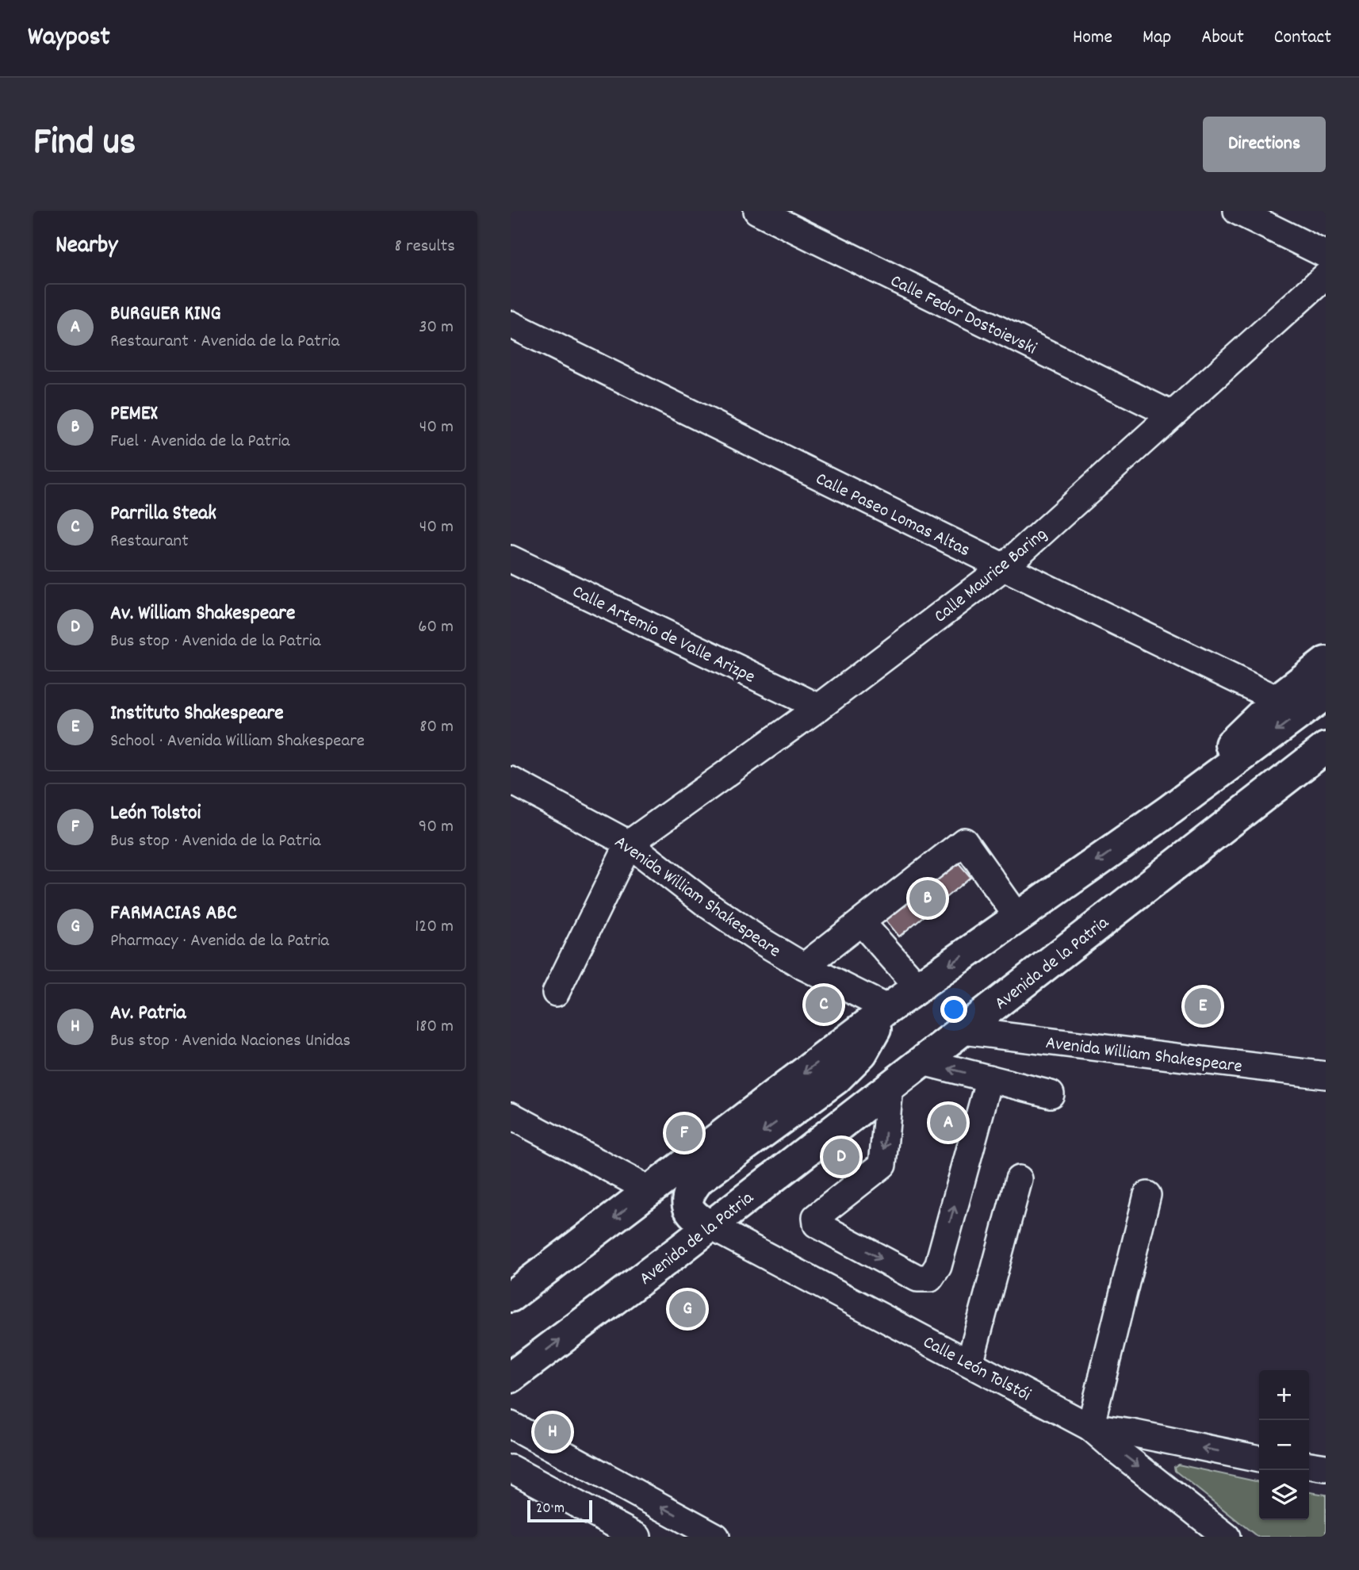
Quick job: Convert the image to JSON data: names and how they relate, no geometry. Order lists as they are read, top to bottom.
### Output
{
  "streets": {
    "main road": ["Avenida de la Patria"],
    "street": [
      "Calle Fedor Dostoievski",
      "Calle Paseo Lomas Altas",
      "Calle Maurice Baring",
      "Calle Artemio de Valle Arizpe",
      "Avenida William Shakespeare",
      "Calle León Tolstói"
    ]
  },
  "crossings": [
    ["Calle Fedor Dostoievski", "Calle Maurice Baring"],
    ["Calle Paseo Lomas Altas", "Calle Maurice Baring"],
    ["Calle Maurice Baring", "Calle Artemio de Valle Arizpe"],
    ["Calle Maurice Baring", "Avenida William Shakespeare"],
    ["Avenida William Shakespeare", "Avenida de la Patria"],
    ["Avenida de la Patria", "Calle León Tolstói"]
  ],
  "scale_bar": "20 m",
  "page": {
    "header": "Waypost",
    "nav": [
      "Home",
      "Map",
      "About",
      "Contact"
    ],
    "title": "Find us",
    "buttons": "Directions",
    "heading": ["Nearby", "8 results"],
    "list": [
      {
        "mark": "A",
        "name": "BURGUER KING",
        "note": "Restaurant · Avenida de la Patria",
        "value": "30 m"
      },
      {
        "mark": "B",
        "name": "PEMEX",
        "note": "Fuel · Avenida de la Patria",
        "value": "40 m"
      },
      {
        "mark": "C",
        "name": "Parrilla Steak",
        "note": "Restaurant",
        "value": "40 m"
      },
      {
        "mark": "D",
        "name": "Av. William Shakespeare",
        "note": "Bus stop · Avenida de la Patria",
        "value": "60 m"
      },
      {
        "mark": "E",
        "name": "Instituto Shakespeare",
        "note": "School · Avenida William Shakespeare",
        "value": "80 m"
      },
      {
        "mark": "F",
        "name": "León Tolstoi",
        "note": "Bus stop · Avenida de la Patria",
        "value": "90 m"
      },
      {
        "mark": "G",
        "name": "FARMACIAS ABC",
        "note": "Pharmacy · Avenida de la Patria",
        "value": "120 m"
      },
      {
        "mark": "H",
        "name": "Av. Patria",
        "note": "Bus stop · Avenida Naciones Unidas",
        "value": "180 m"
      }
    ],
    "pins": [
      "B",
      "C",
      "E",
      "A",
      "F",
      "D",
      "G",
      "H"
    ],
    "map_buttons": ["+", "−"],
    "scale": "20 m"
  }
}
